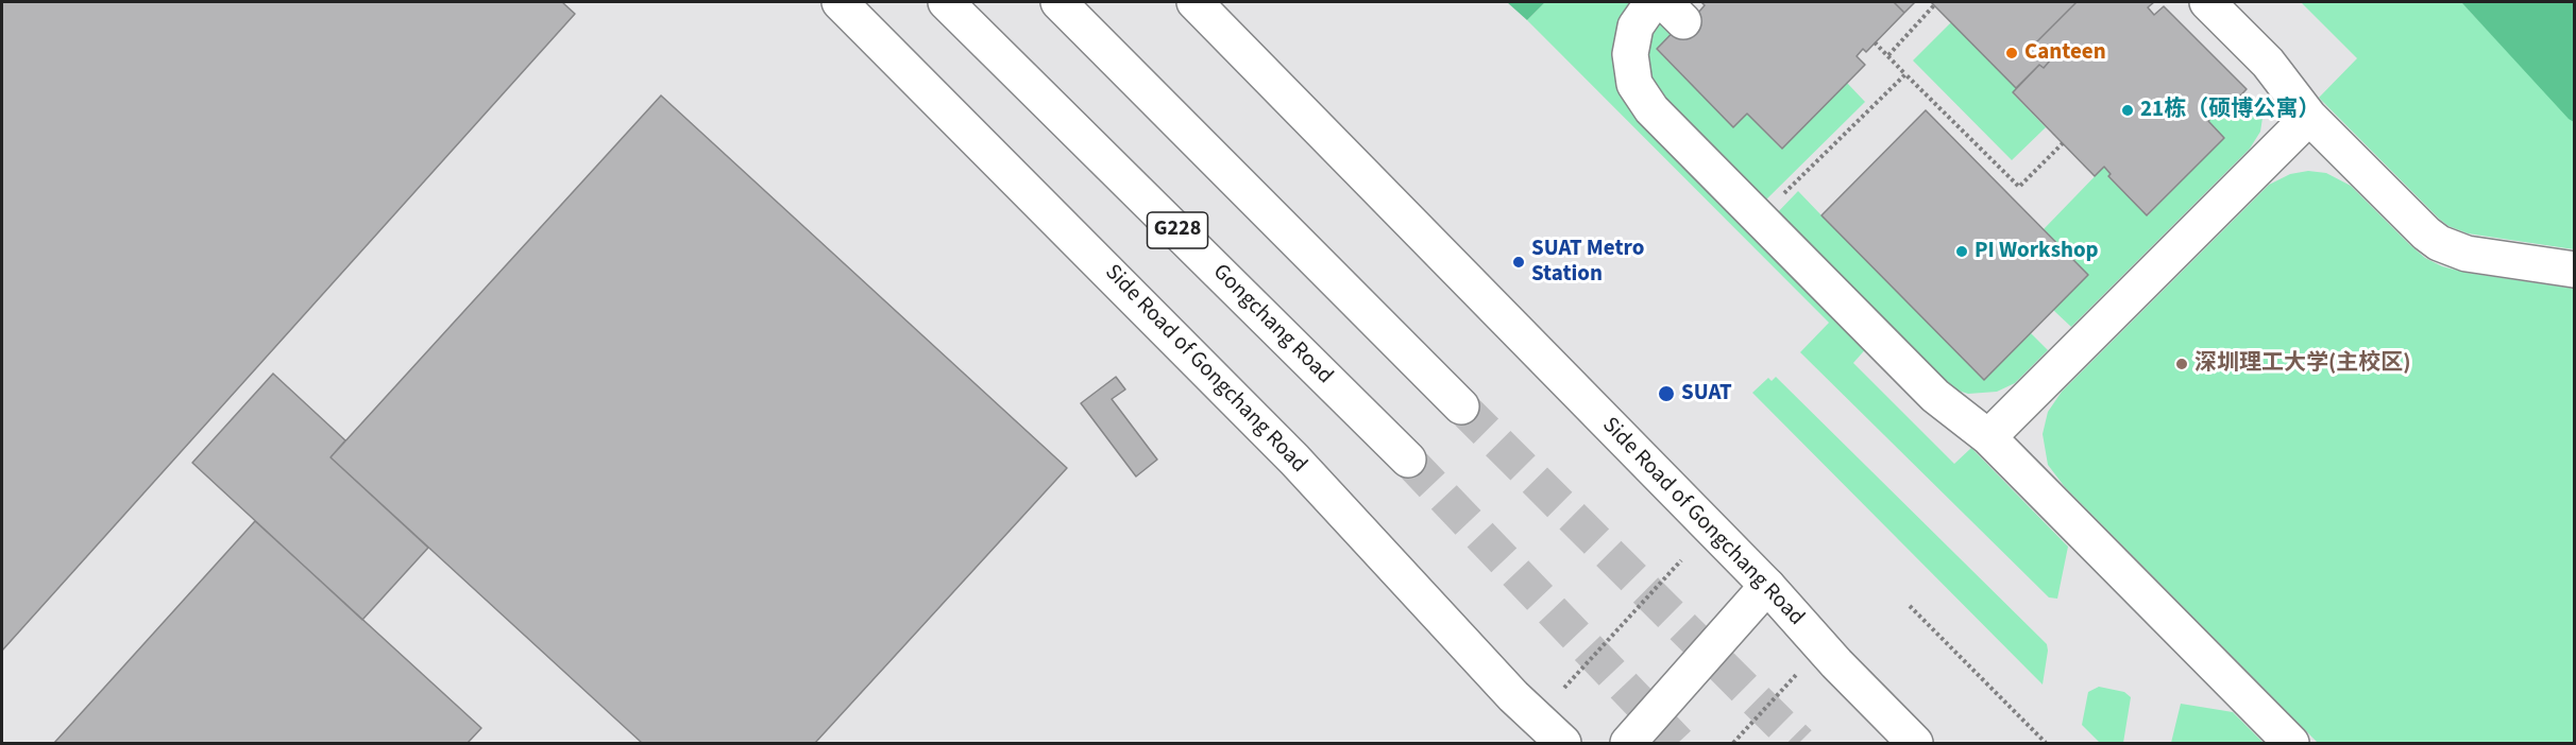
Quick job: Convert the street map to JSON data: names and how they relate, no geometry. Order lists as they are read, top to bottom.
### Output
{
  "streets": {
    "main road": ["G228", "Gongchang Road", "Side Road of Gongchang Road"]
  },
  "places": [
    "Canteen",
    "21栋（硕博公寓）",
    "PI Workshop",
    "SUAT Metro Station",
    "深圳理工大学(主校区)",
    "SUAT"
  ]
}
